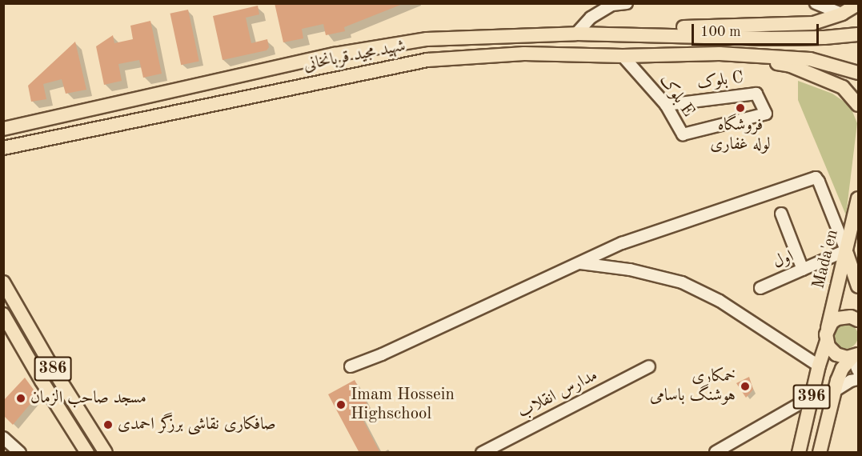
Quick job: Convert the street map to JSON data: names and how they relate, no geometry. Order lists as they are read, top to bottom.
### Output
{
  "streets": {
    "main road": [
      "شهید مجید قربانخانی",
      "Mada'en",
      "386",
      "396"
    ],
    "street": [
      "بلوک C",
      "بلوک E",
      "اول",
      "مدارس انقلاب"
    ]
  },
  "crossings": [
    ["شهید مجید قربانخانی", "بلوک E"],
    ["بلوک C", "بلوک E"],
    ["Mada'en", "اول"]
  ],
  "places": [
    "فروشگاه لوله غفاری",
    "خمکاری هوشنگ باسامی",
    "مسجد صاحب الزمان",
    "Imam Hossein Highschool",
    "صافکاری نقاشی برزگر احمدی"
  ],
  "scale_bar": "100 m"
}
